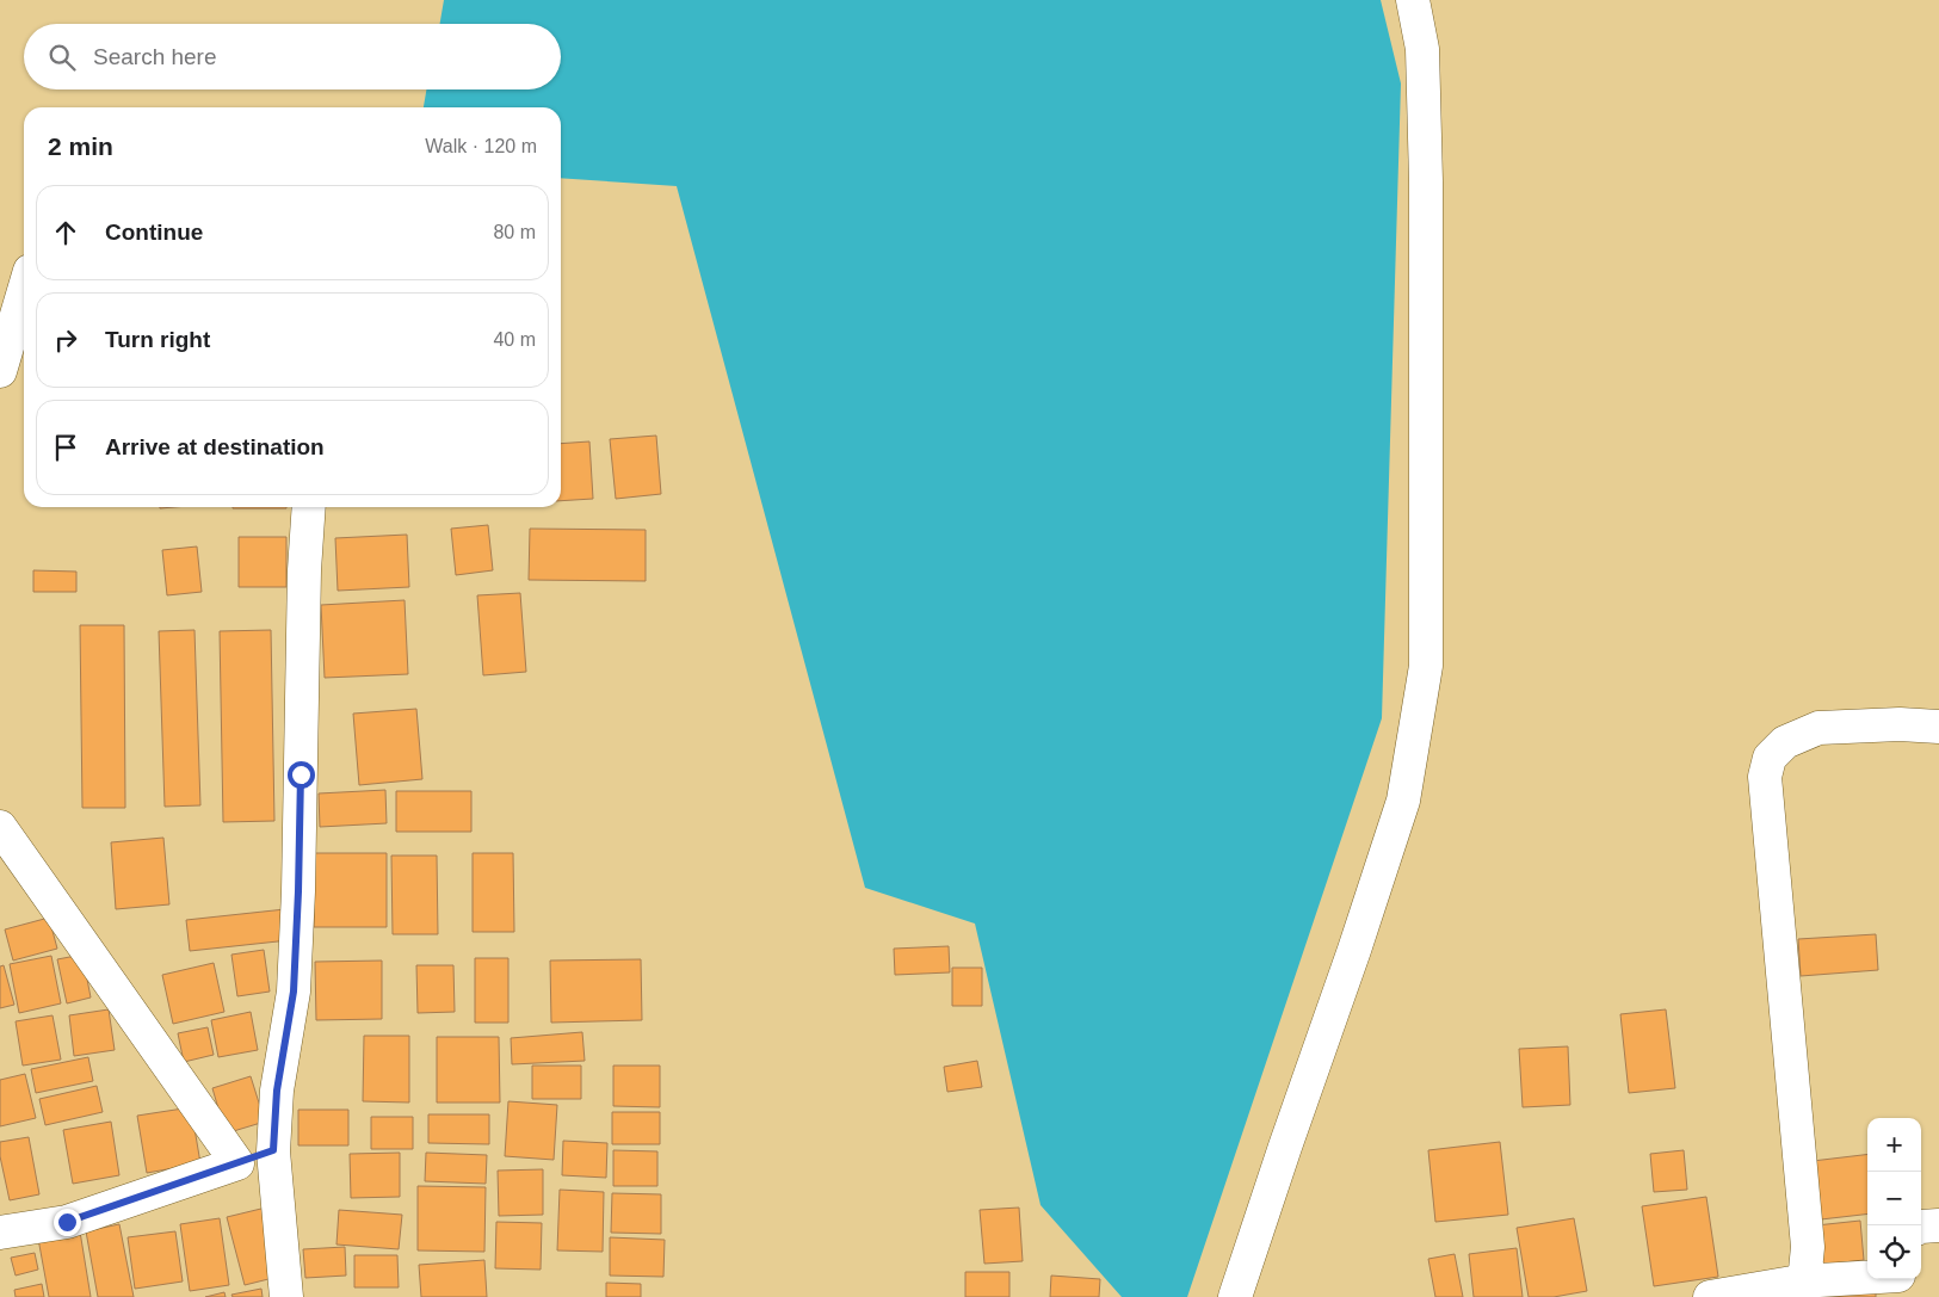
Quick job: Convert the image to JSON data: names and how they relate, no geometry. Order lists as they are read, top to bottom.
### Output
{
  "page": {
    "search": "Search here",
    "heading": ["2 min", "Walk · 120 m"],
    "list": [
      ["Continue", "80 m"],
      ["Turn right", "40 m"],
      "Arrive at destination"
    ],
    "map_buttons": ["+", "−"]
  }
}
